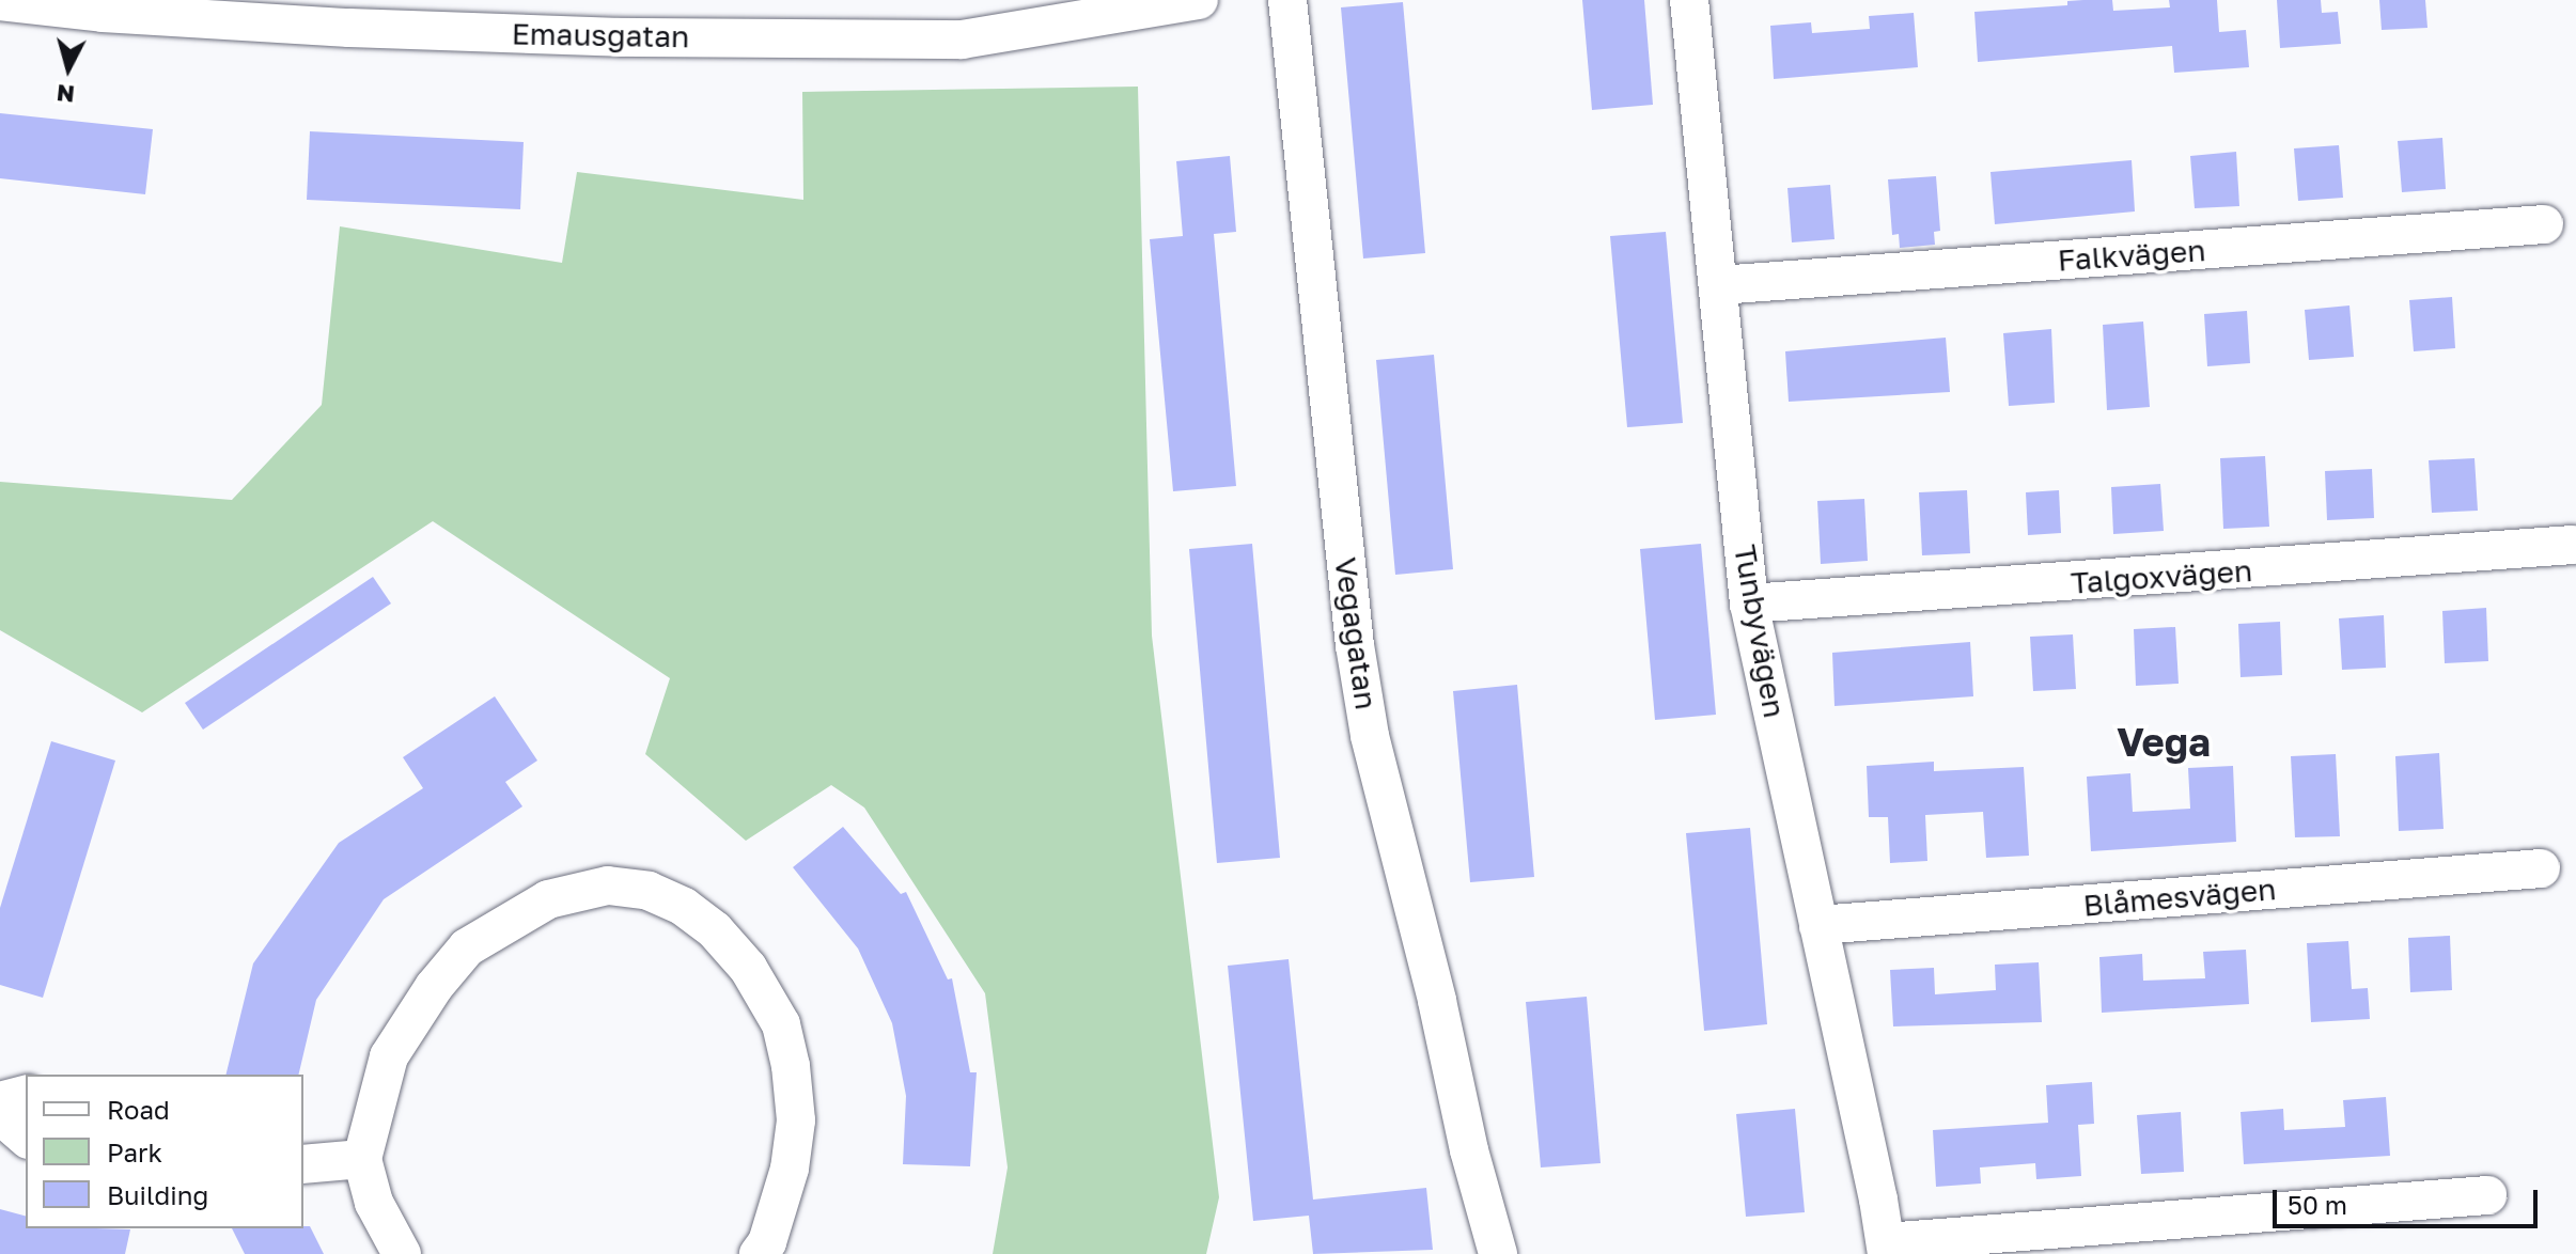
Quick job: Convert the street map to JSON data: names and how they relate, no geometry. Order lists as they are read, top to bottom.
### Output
{
  "streets": {
    "street": [
      "Emausgatan",
      "Falkvägen",
      "Talgoxvägen",
      "Tunbyvägen",
      "Vegagatan",
      "Blåmesvägen"
    ]
  },
  "crossings": [
    ["Falkvägen", "Tunbyvägen"],
    ["Talgoxvägen", "Tunbyvägen"],
    ["Tunbyvägen", "Blåmesvägen"]
  ],
  "districts": ["Vega"],
  "legend": ["Road", "Park", "Building"],
  "scale_bar": "50 m",
  "north": "bottom"
}
